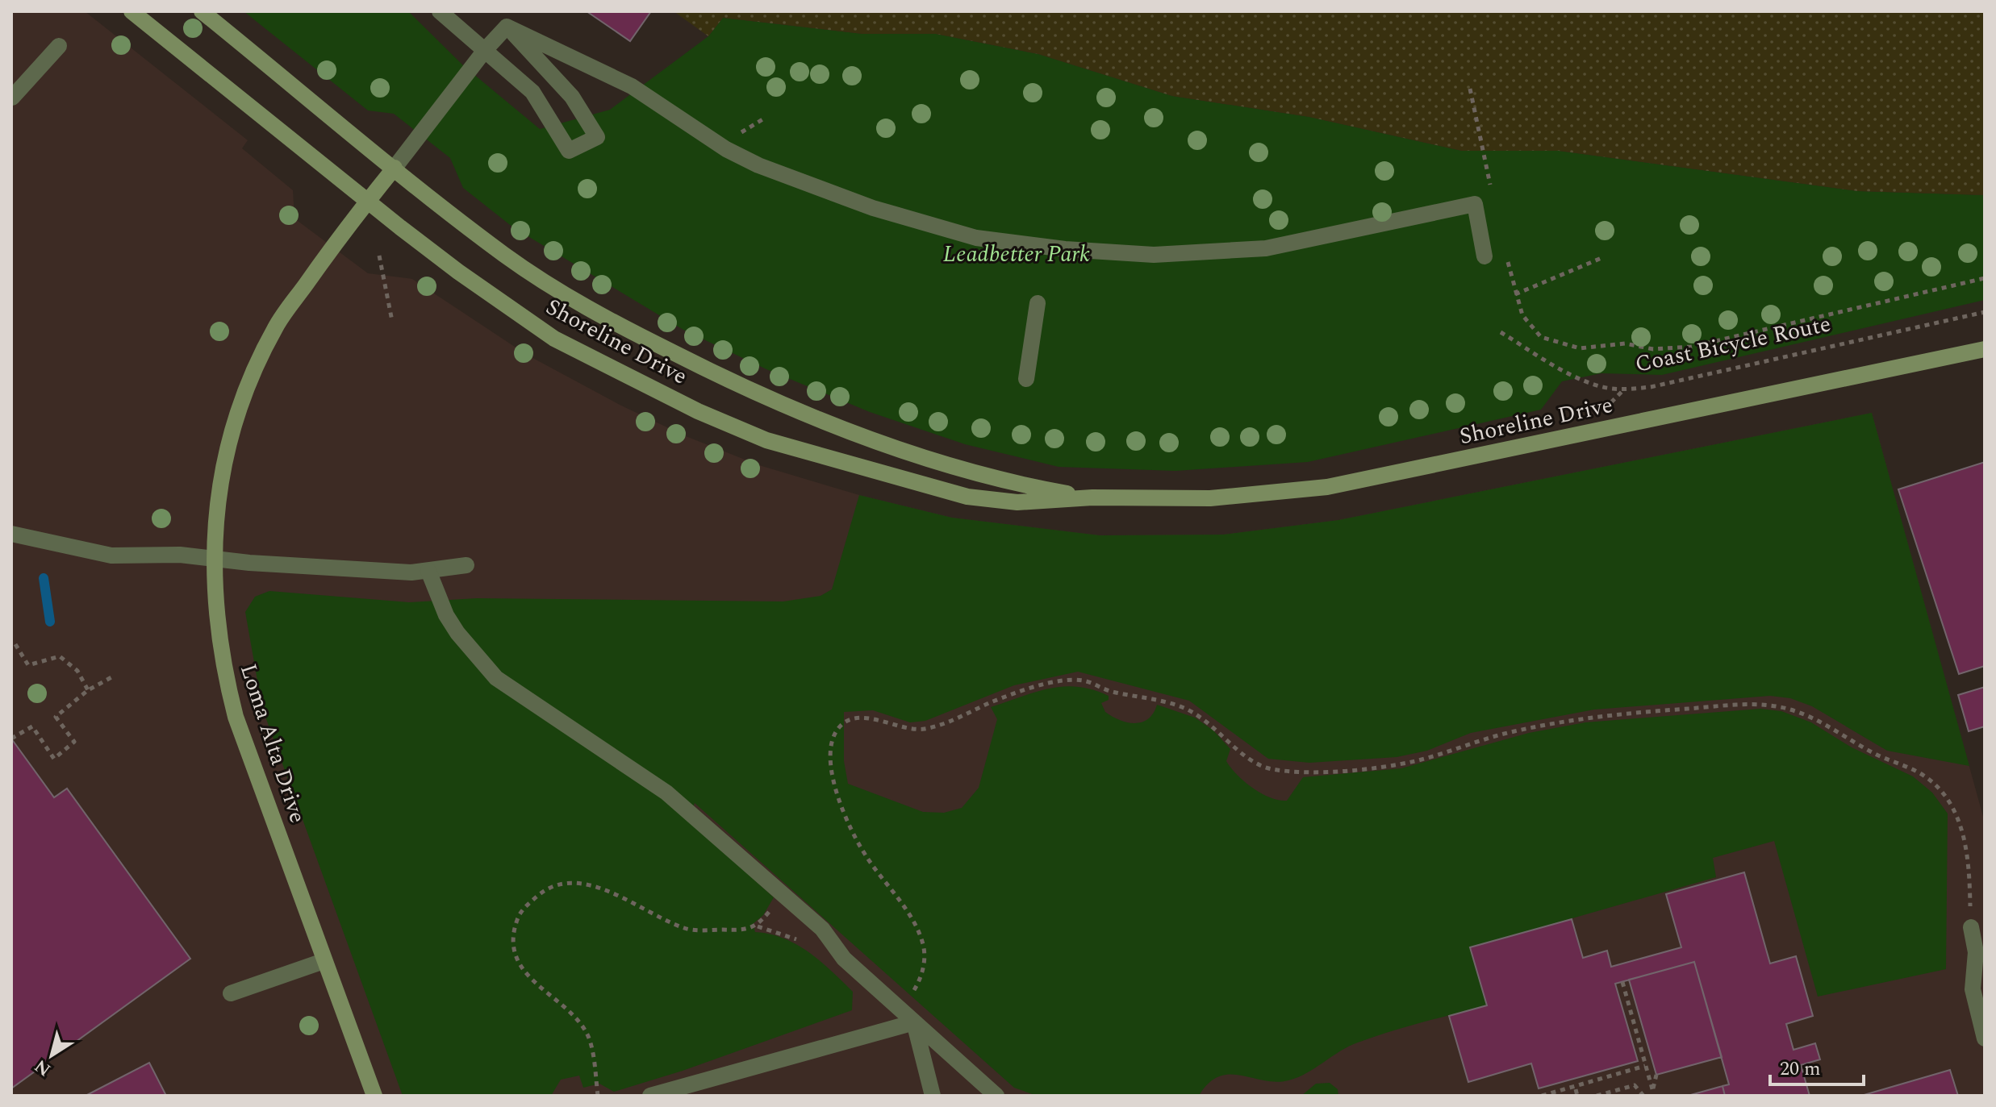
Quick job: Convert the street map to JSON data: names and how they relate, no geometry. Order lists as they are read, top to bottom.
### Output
{
  "streets": {
    "main road": ["Shoreline Drive", "Loma Alta Drive"],
    "path": ["Coast Bicycle Route"]
  },
  "crossings": [
    ["Shoreline Drive", "Loma Alta Drive"]
  ],
  "parks": ["Leadbetter Park"],
  "scale_bar": "20 m",
  "north": "bottom left"
}
